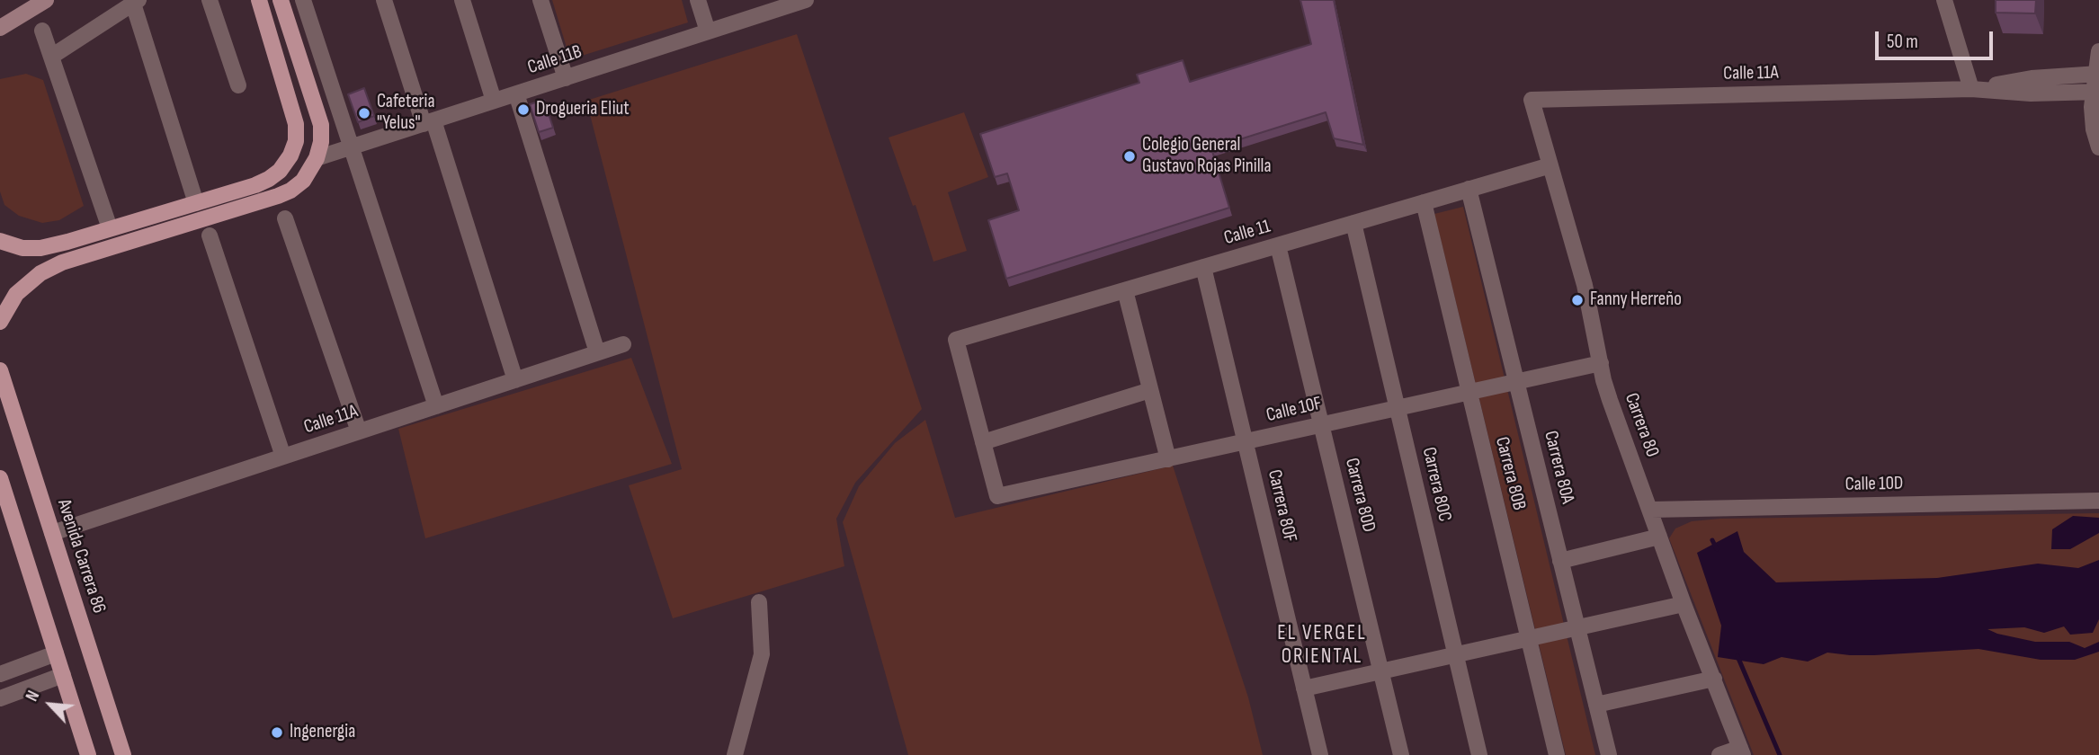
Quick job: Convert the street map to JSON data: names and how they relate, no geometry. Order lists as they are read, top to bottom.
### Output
{
  "streets": {
    "main road": ["Avenida Carrera 86"],
    "street": [
      "Calle 11B",
      "Calle 11A",
      "Calle 11",
      "Calle 10F",
      "Carrera 80",
      "Carrera 80A",
      "Carrera 80B",
      "Carrera 80C",
      "Calle 10D",
      "Carrera 80D",
      "Carrera 80F"
    ]
  },
  "crossings": [
    ["Calle 11A", "Carrera 80"],
    ["Calle 11A", "Avenida Carrera 86"],
    ["Calle 11", "Calle 10F"],
    ["Calle 11", "Carrera 80"],
    ["Calle 11", "Carrera 80A"],
    ["Calle 11", "Carrera 80B"],
    ["Calle 11", "Carrera 80C"],
    ["Calle 11", "Carrera 80D"],
    ["Calle 11", "Carrera 80F"],
    ["Calle 10F", "Carrera 80"],
    ["Calle 10F", "Carrera 80A"],
    ["Calle 10F", "Carrera 80B"],
    ["Calle 10F", "Carrera 80C"],
    ["Calle 10F", "Carrera 80D"],
    ["Calle 10F", "Carrera 80F"],
    ["Carrera 80", "Calle 10D"]
  ],
  "districts": ["EL VERGEL ORIENTAL"],
  "places": [
    "Drogueria Eliut",
    "Cafeteria \"Yelus\"",
    "Colegio General Gustavo Rojas Pinilla",
    "Fanny Herreño",
    "Ingenergia"
  ],
  "scale_bar": "50 m",
  "north": "top left"
}
